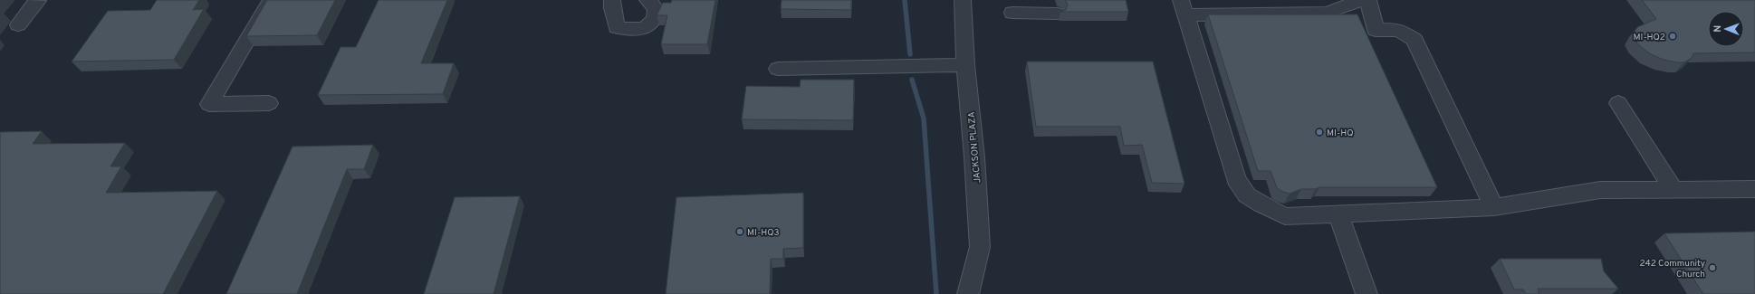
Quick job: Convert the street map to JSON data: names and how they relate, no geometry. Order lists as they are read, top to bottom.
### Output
{
  "streets": {
    "street": ["JACKSON PLAZA"]
  },
  "places": [
    "MI-HQ2",
    "MI-HQ",
    "MI-HQ3",
    "242 Community Church"
  ],
  "north": "left"
}
